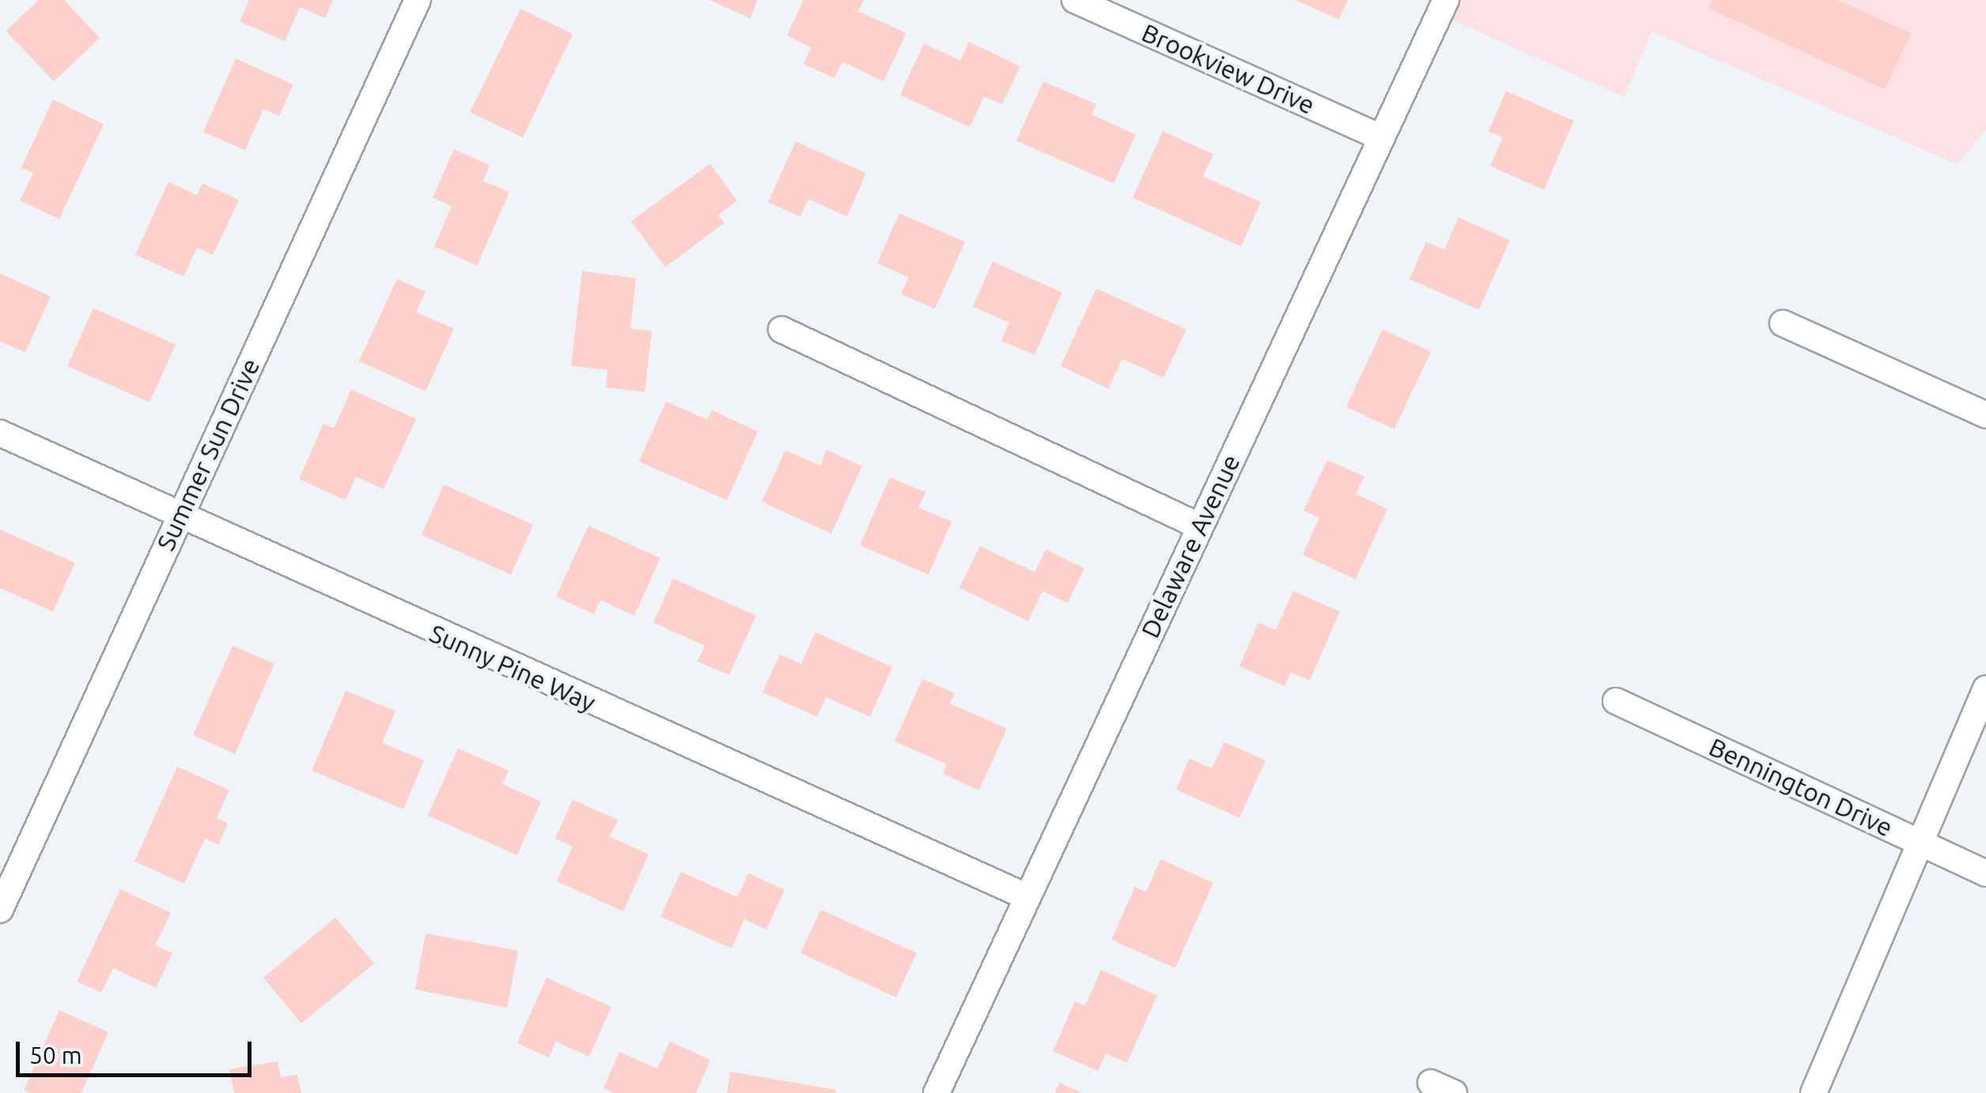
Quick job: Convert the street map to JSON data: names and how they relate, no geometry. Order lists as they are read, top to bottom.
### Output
{
  "streets": {
    "street": [
      "Brookview Drive",
      "Summer Sun Drive",
      "Delaware Avenue",
      "Sunny Pine Way",
      "Bennington Drive"
    ]
  },
  "crossings": [
    ["Brookview Drive", "Delaware Avenue"],
    ["Summer Sun Drive", "Sunny Pine Way"],
    ["Delaware Avenue", "Sunny Pine Way"]
  ],
  "scale_bar": "50 m"
}
